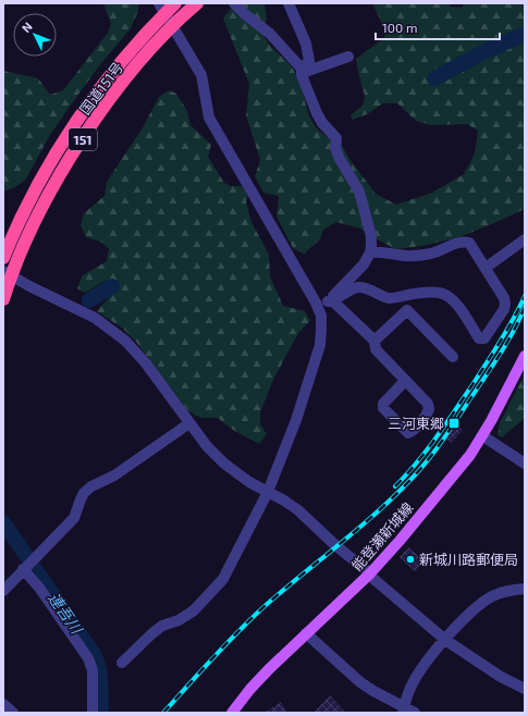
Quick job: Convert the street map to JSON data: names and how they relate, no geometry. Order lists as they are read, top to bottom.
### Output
{
  "streets": {
    "highway": ["国道151号", "151"],
    "main road": ["能登瀬新城線"]
  },
  "water": ["連吾川"],
  "places": {
    "transit": ["三河東郷"],
    "other": ["新城川路郵便局"]
  },
  "scale_bar": "100 m",
  "north": "top left"
}
